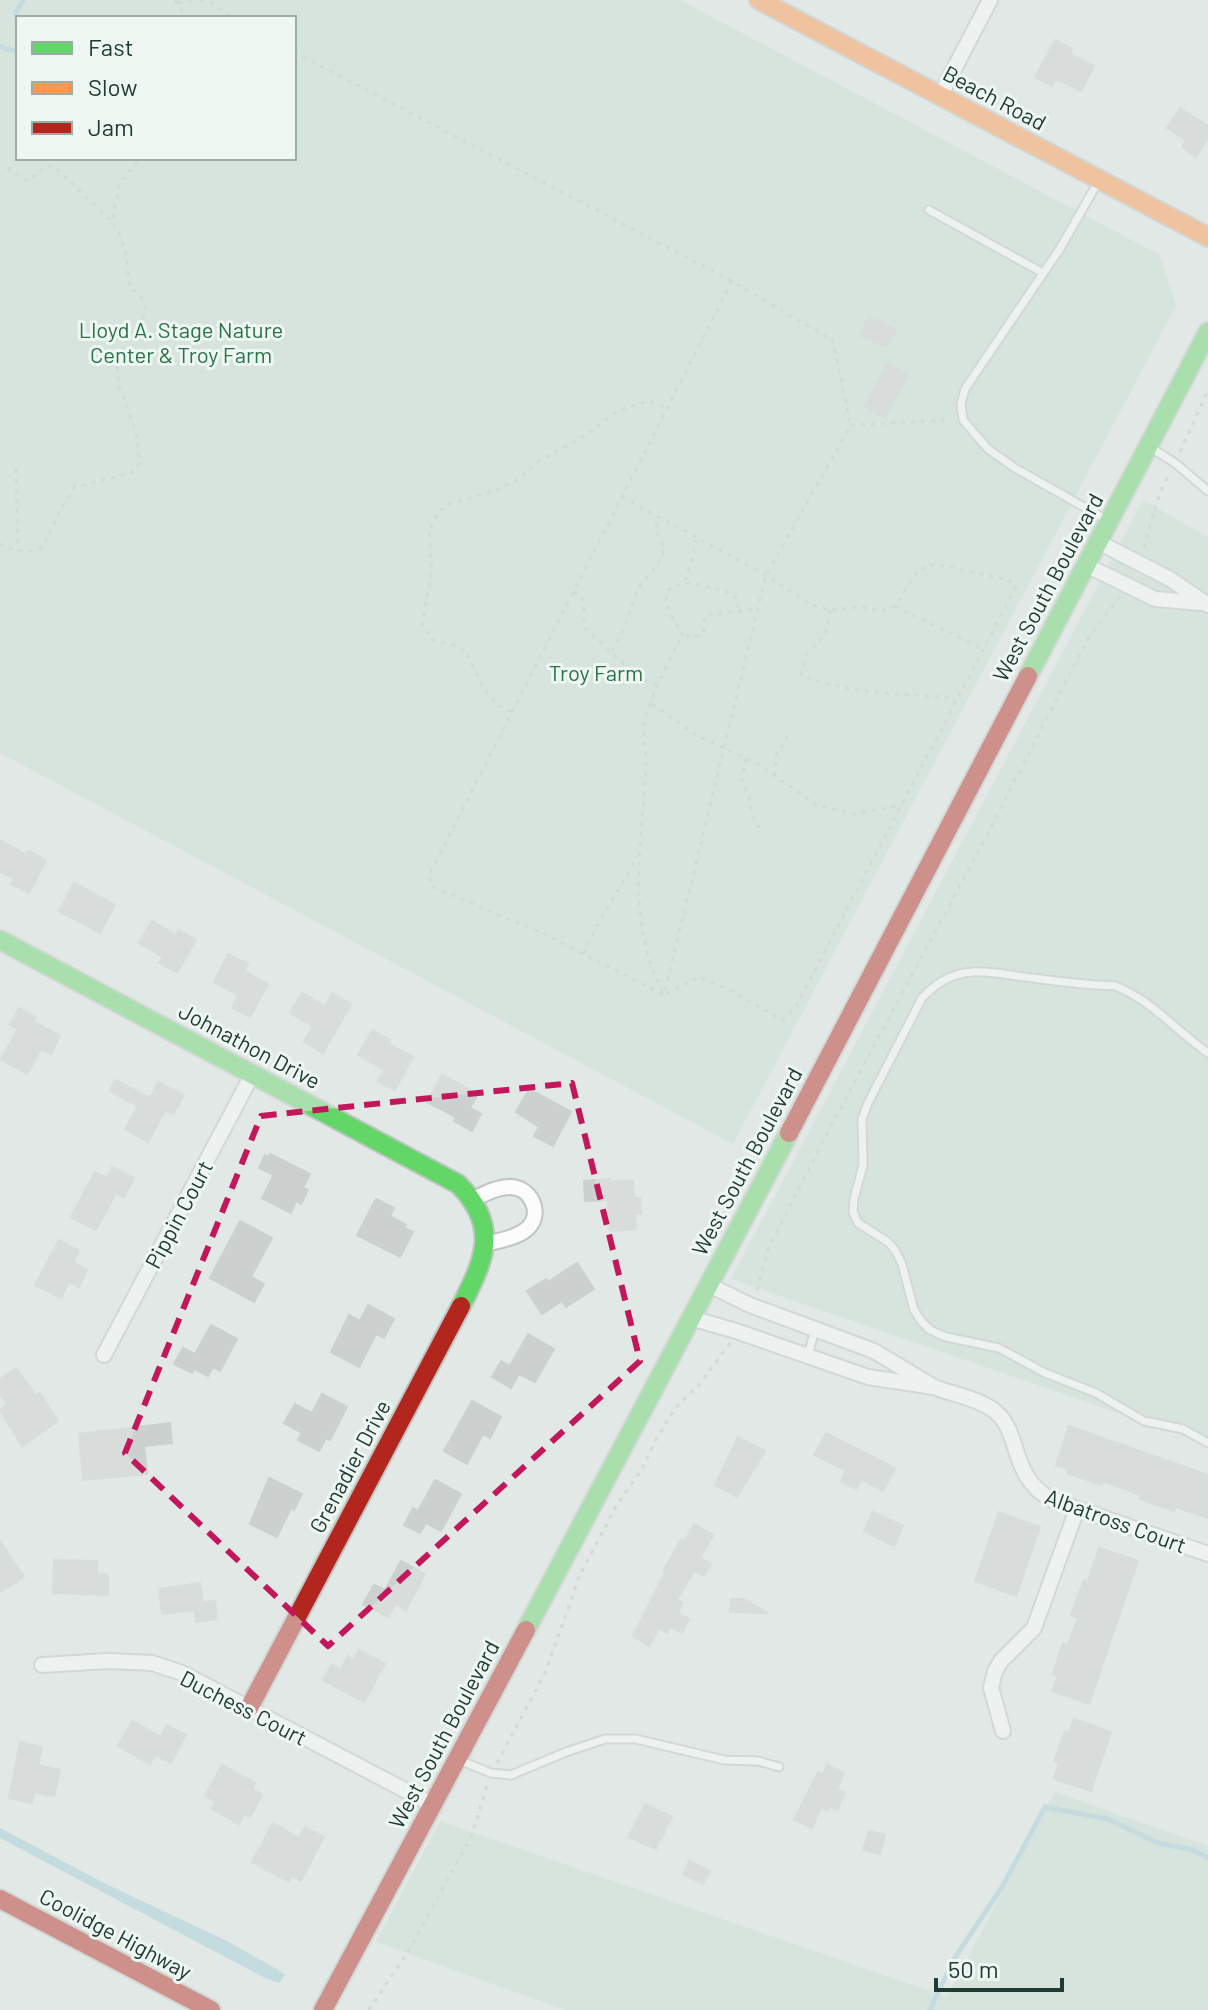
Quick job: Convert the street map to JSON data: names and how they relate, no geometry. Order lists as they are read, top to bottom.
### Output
{
  "streets": {
    "main road": [
      "Beach Road",
      "West South Boulevard",
      "Johnathon Drive",
      "Grenadier Drive",
      "Coolidge Highway"
    ],
    "street": ["Pippin Court", "Albatross Court", "Duchess Court"]
  },
  "crossings": [
    ["West South Boulevard", "Albatross Court"],
    ["West South Boulevard", "Duchess Court"],
    ["Johnathon Drive", "Pippin Court"],
    ["Johnathon Drive", "Grenadier Drive"],
    ["Grenadier Drive", "Duchess Court"]
  ],
  "parks": ["Lloyd A. Stage Nature Center & Troy Farm", "Troy Farm"],
  "legend": ["Fast", "Slow", "Jam"],
  "scale_bar": "50 m"
}
